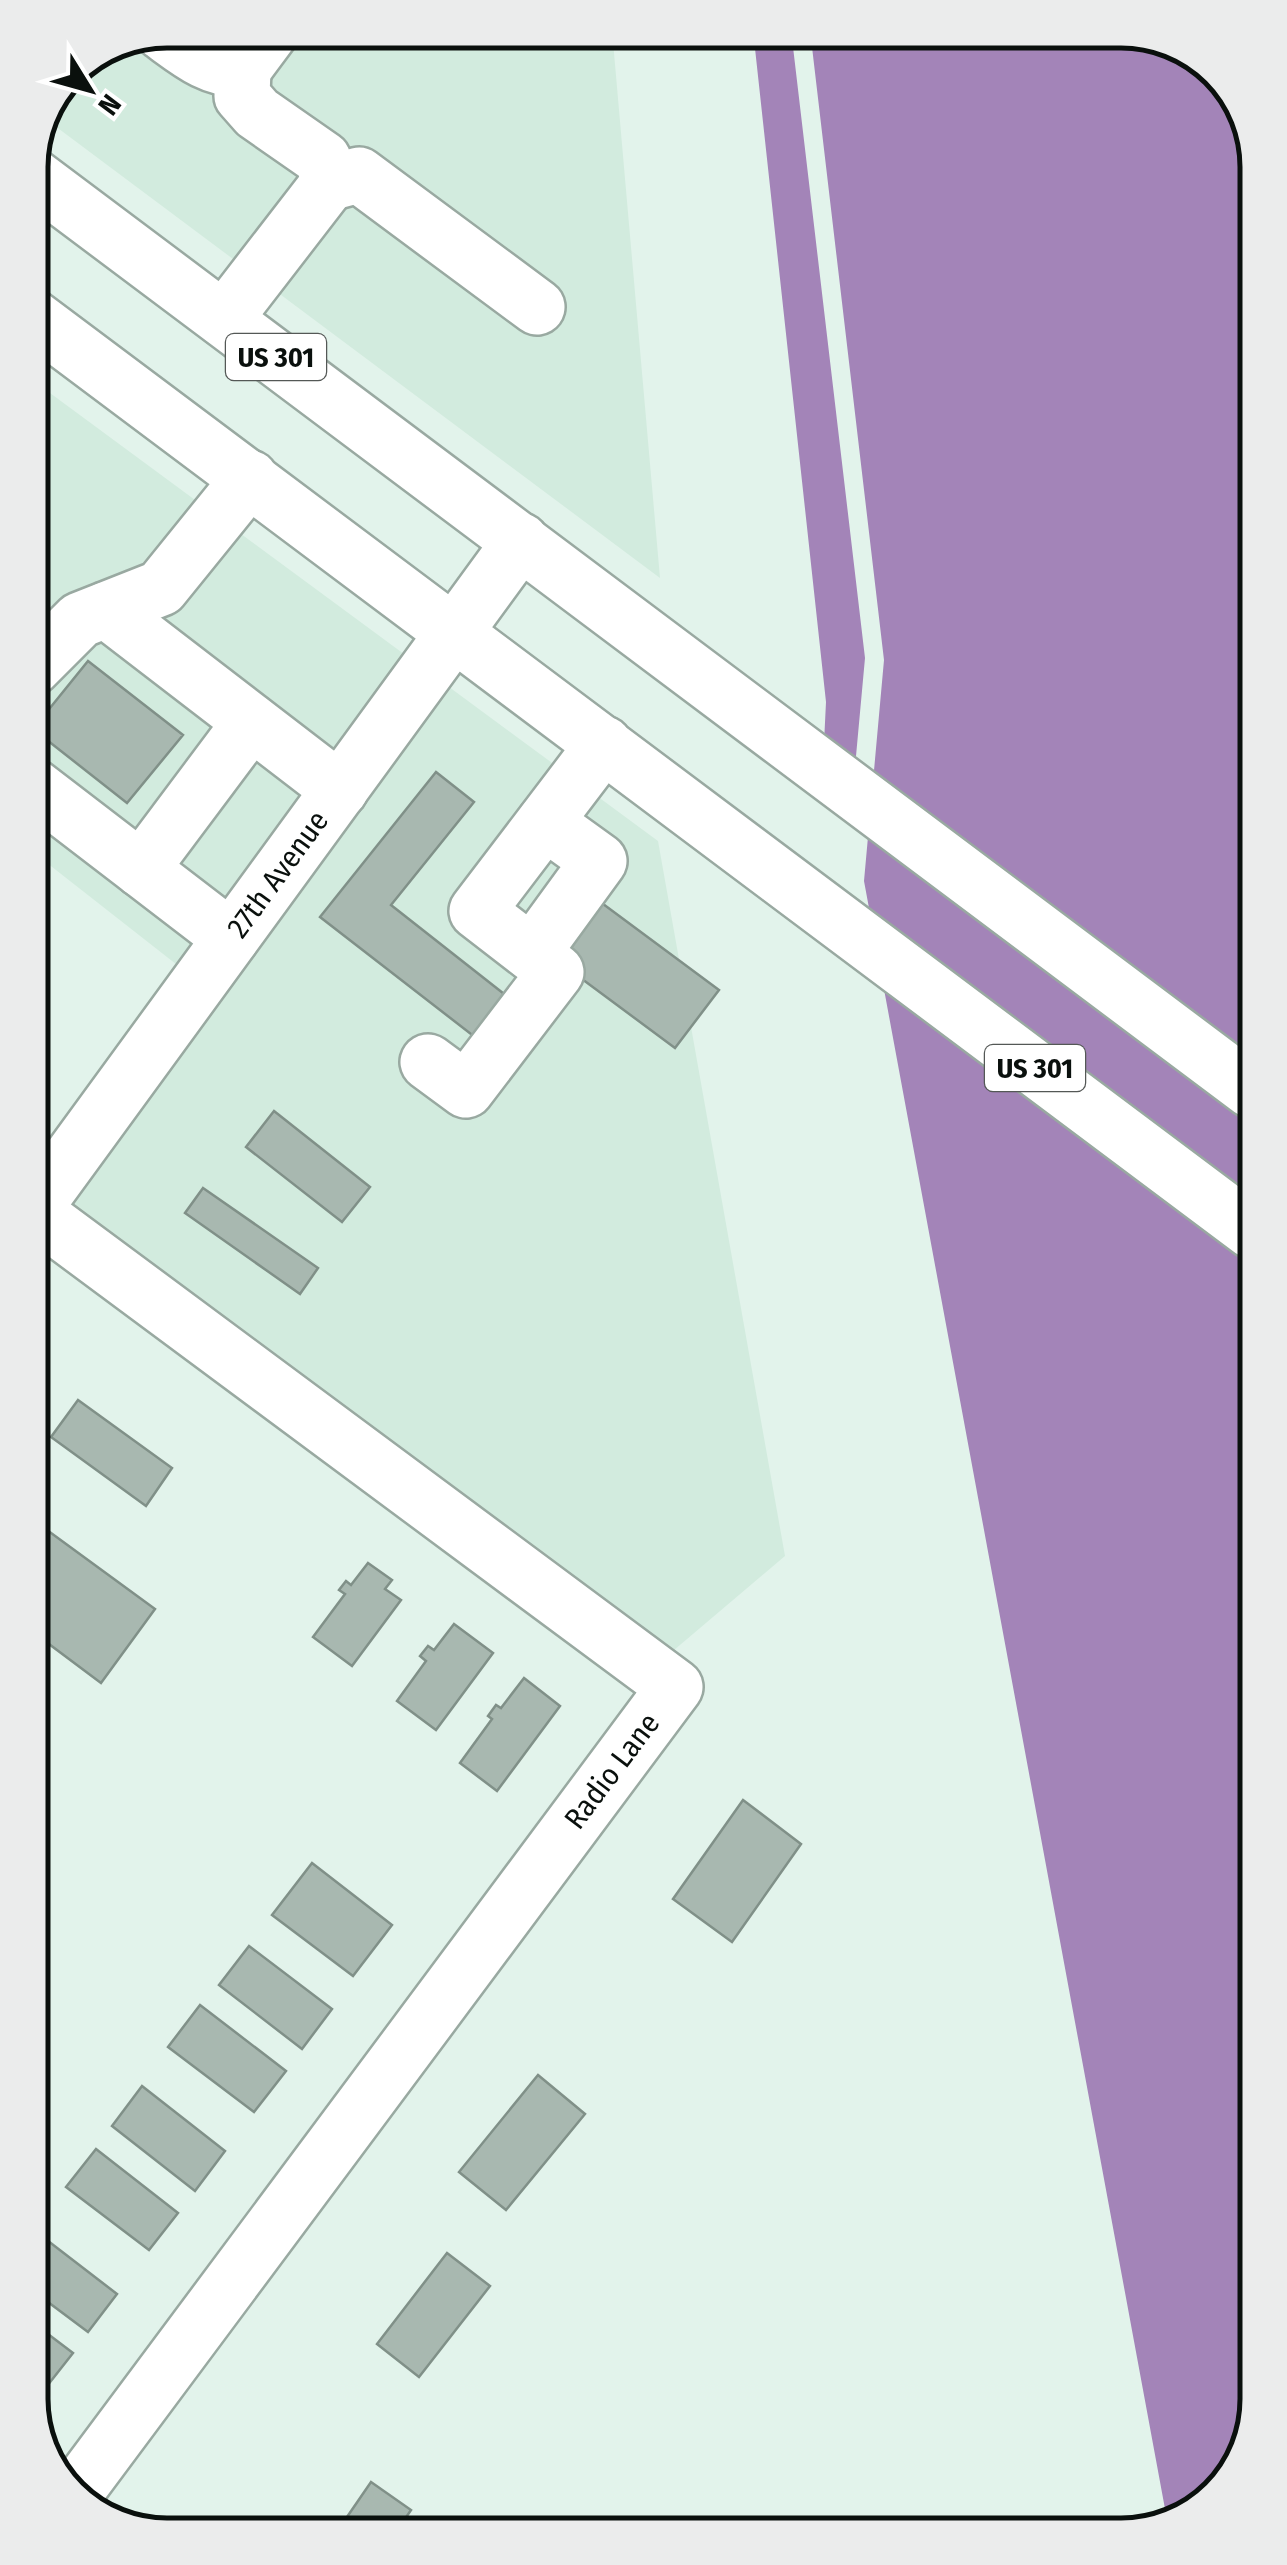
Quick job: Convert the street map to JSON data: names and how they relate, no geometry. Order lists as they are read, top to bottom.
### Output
{
  "streets": {
    "main road": ["US 301", "27th Avenue", "Radio Lane"]
  },
  "crossings": [
    ["US 301", "27th Avenue"]
  ],
  "north": "bottom right"
}
